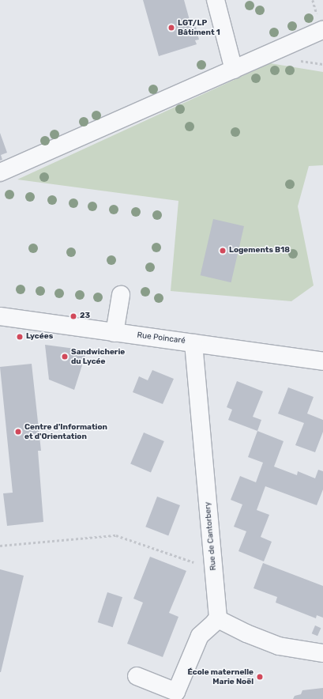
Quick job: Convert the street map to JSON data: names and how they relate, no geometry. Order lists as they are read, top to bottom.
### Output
{
  "streets": {
    "street": ["Rue Poincaré", "Rue de Cantorbery"]
  },
  "crossings": [
    ["Rue Poincaré", "Rue de Cantorbery"]
  ],
  "places": [
    "LGT/LP Bâtiment 1",
    "Logements B18",
    "23",
    "Lycées",
    "Sandwicherie du Lycée",
    "Centre d'Information et d'Orientation",
    "École maternelle Marie Noël"
  ]
}
